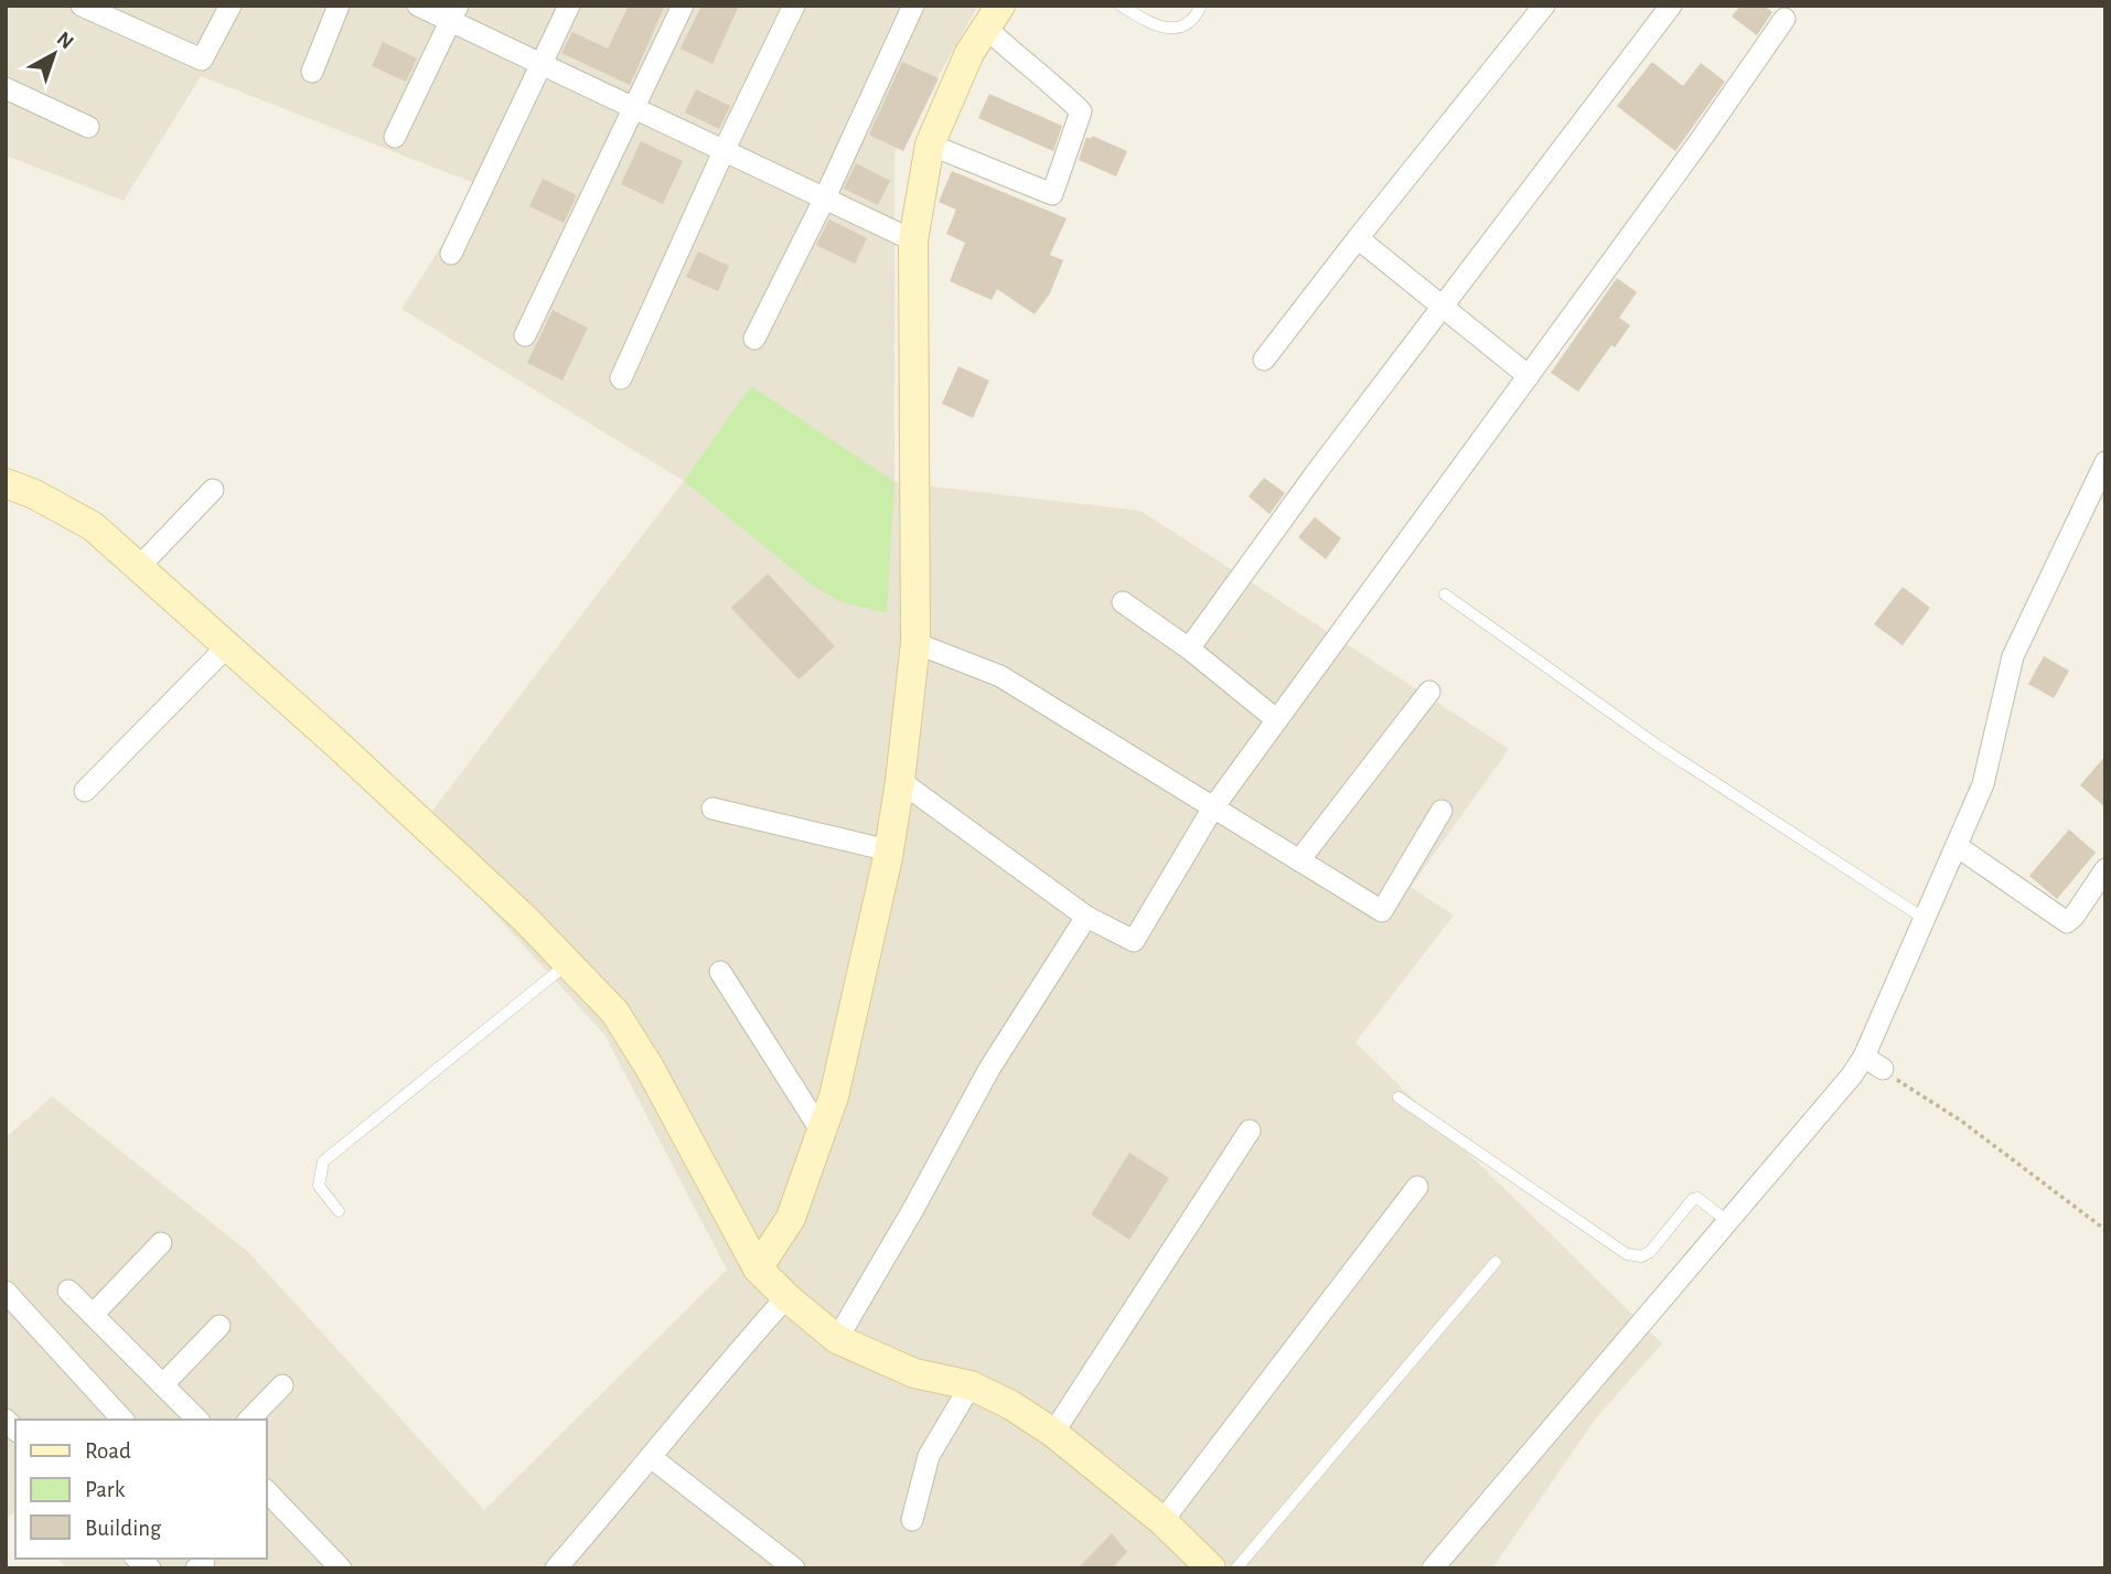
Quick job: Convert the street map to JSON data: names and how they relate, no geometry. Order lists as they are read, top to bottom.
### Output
{
  "legend": ["Road", "Park", "Building"],
  "north": "top right"
}
